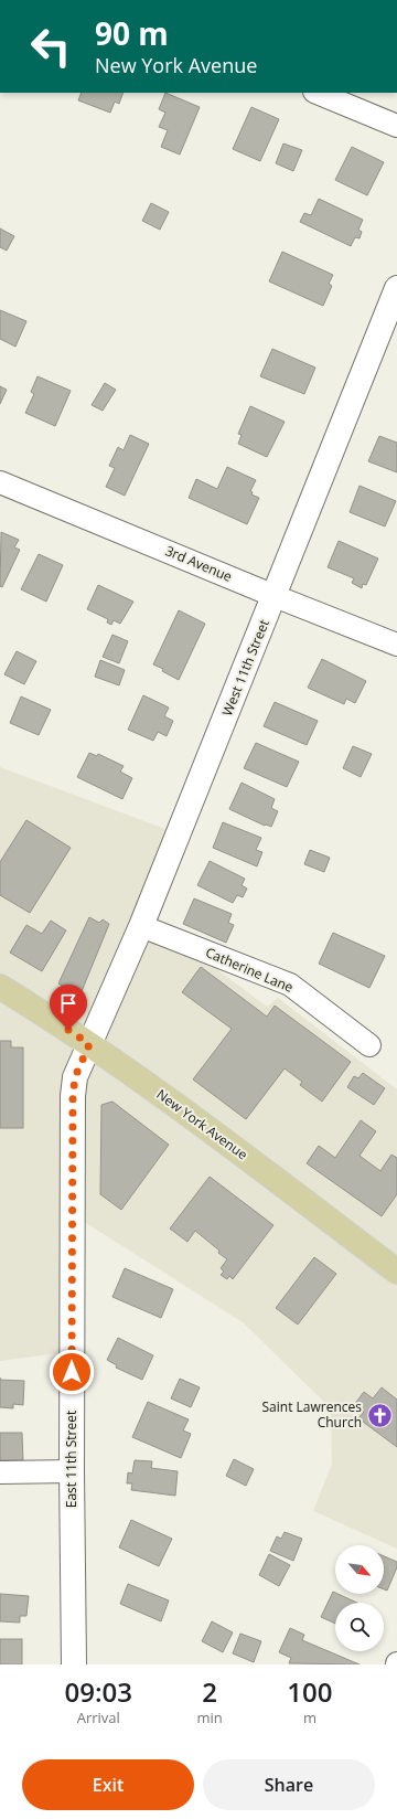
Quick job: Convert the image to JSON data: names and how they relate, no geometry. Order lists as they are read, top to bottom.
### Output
{
  "streets": {
    "main road": ["New York Avenue"],
    "street": [
      "3rd Avenue",
      "West 11th Street",
      "Catherine Lane",
      "East 11th Street"
    ]
  },
  "crossings": [
    ["3rd Avenue", "West 11th Street"],
    ["West 11th Street", "Catherine Lane"],
    ["West 11th Street", "New York Avenue"],
    ["West 11th Street", "East 11th Street"],
    ["New York Avenue", "East 11th Street"]
  ],
  "places": {
    "church": ["Saint Lawrences Church"]
  },
  "north": "bottom right",
  "page": {
    "turn": ["90 m", "New York Avenue"],
    "eta": [
      "09:03",
      "Arrival",
      "2",
      "min",
      "100",
      "m"
    ],
    "buttons": ["Exit", "Share"]
  }
}
